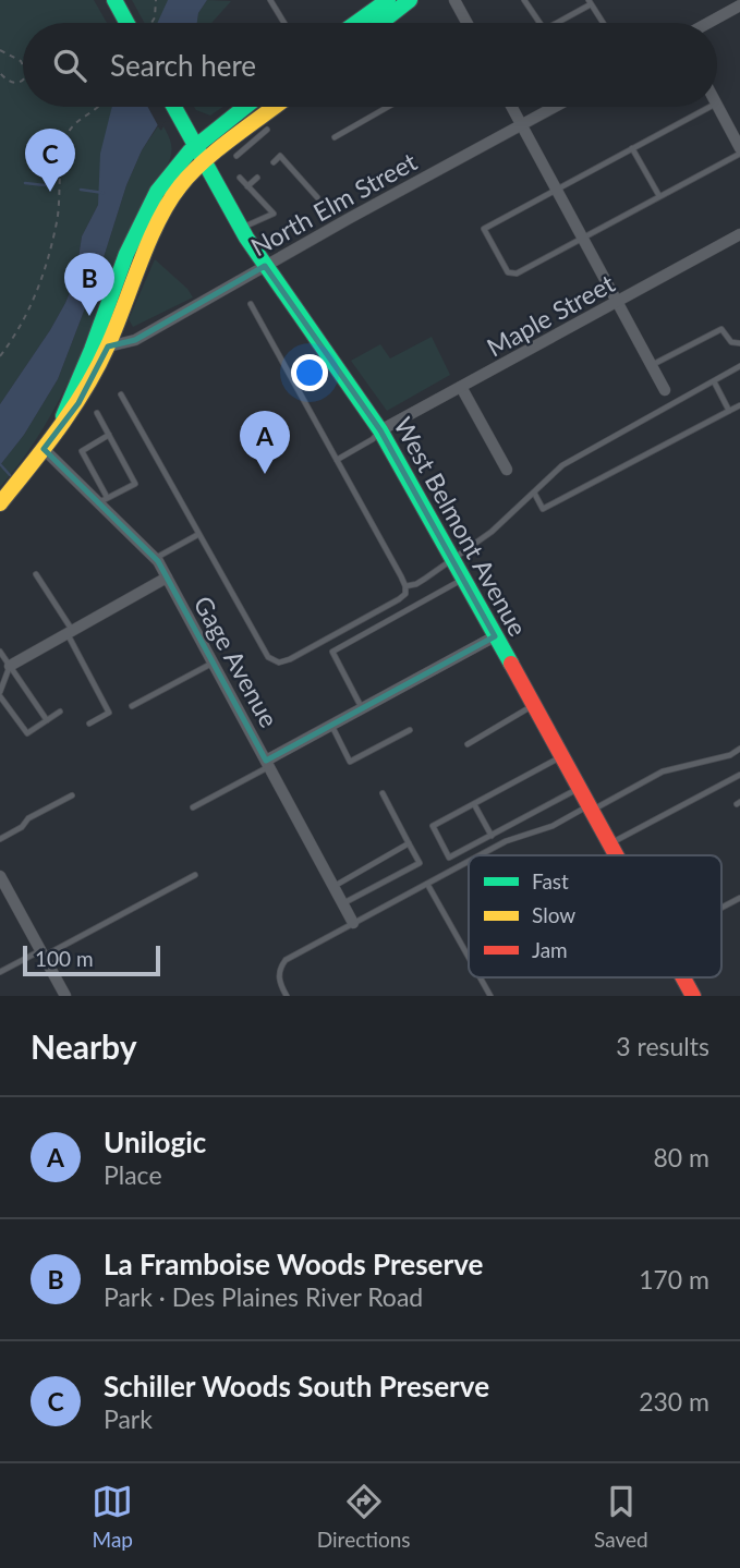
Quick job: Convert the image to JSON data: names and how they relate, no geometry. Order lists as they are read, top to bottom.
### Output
{
  "streets": {
    "main road": ["West Belmont Avenue"],
    "street": ["North Elm Street", "Maple Street", "Gage Avenue"]
  },
  "crossings": [
    ["North Elm Street", "West Belmont Avenue"],
    ["Maple Street", "West Belmont Avenue"]
  ],
  "legend": ["Fast", "Slow", "Jam"],
  "scale_bar": "100 m",
  "page": {
    "search": "Search here",
    "pins": ["C", "B", "A"],
    "scale": "100 m",
    "heading": ["Nearby", "3 results"],
    "list": [
      {
        "mark": "A",
        "name": "Unilogic",
        "note": "Place",
        "value": "80 m"
      },
      {
        "mark": "B",
        "name": "La Framboise Woods Preserve",
        "note": "Park · Des Plaines River Road",
        "value": "170 m"
      },
      {
        "mark": "C",
        "name": "Schiller Woods South Preserve",
        "note": "Park",
        "value": "230 m"
      }
    ],
    "nav": ["Map", "Directions", "Saved"]
  }
}
